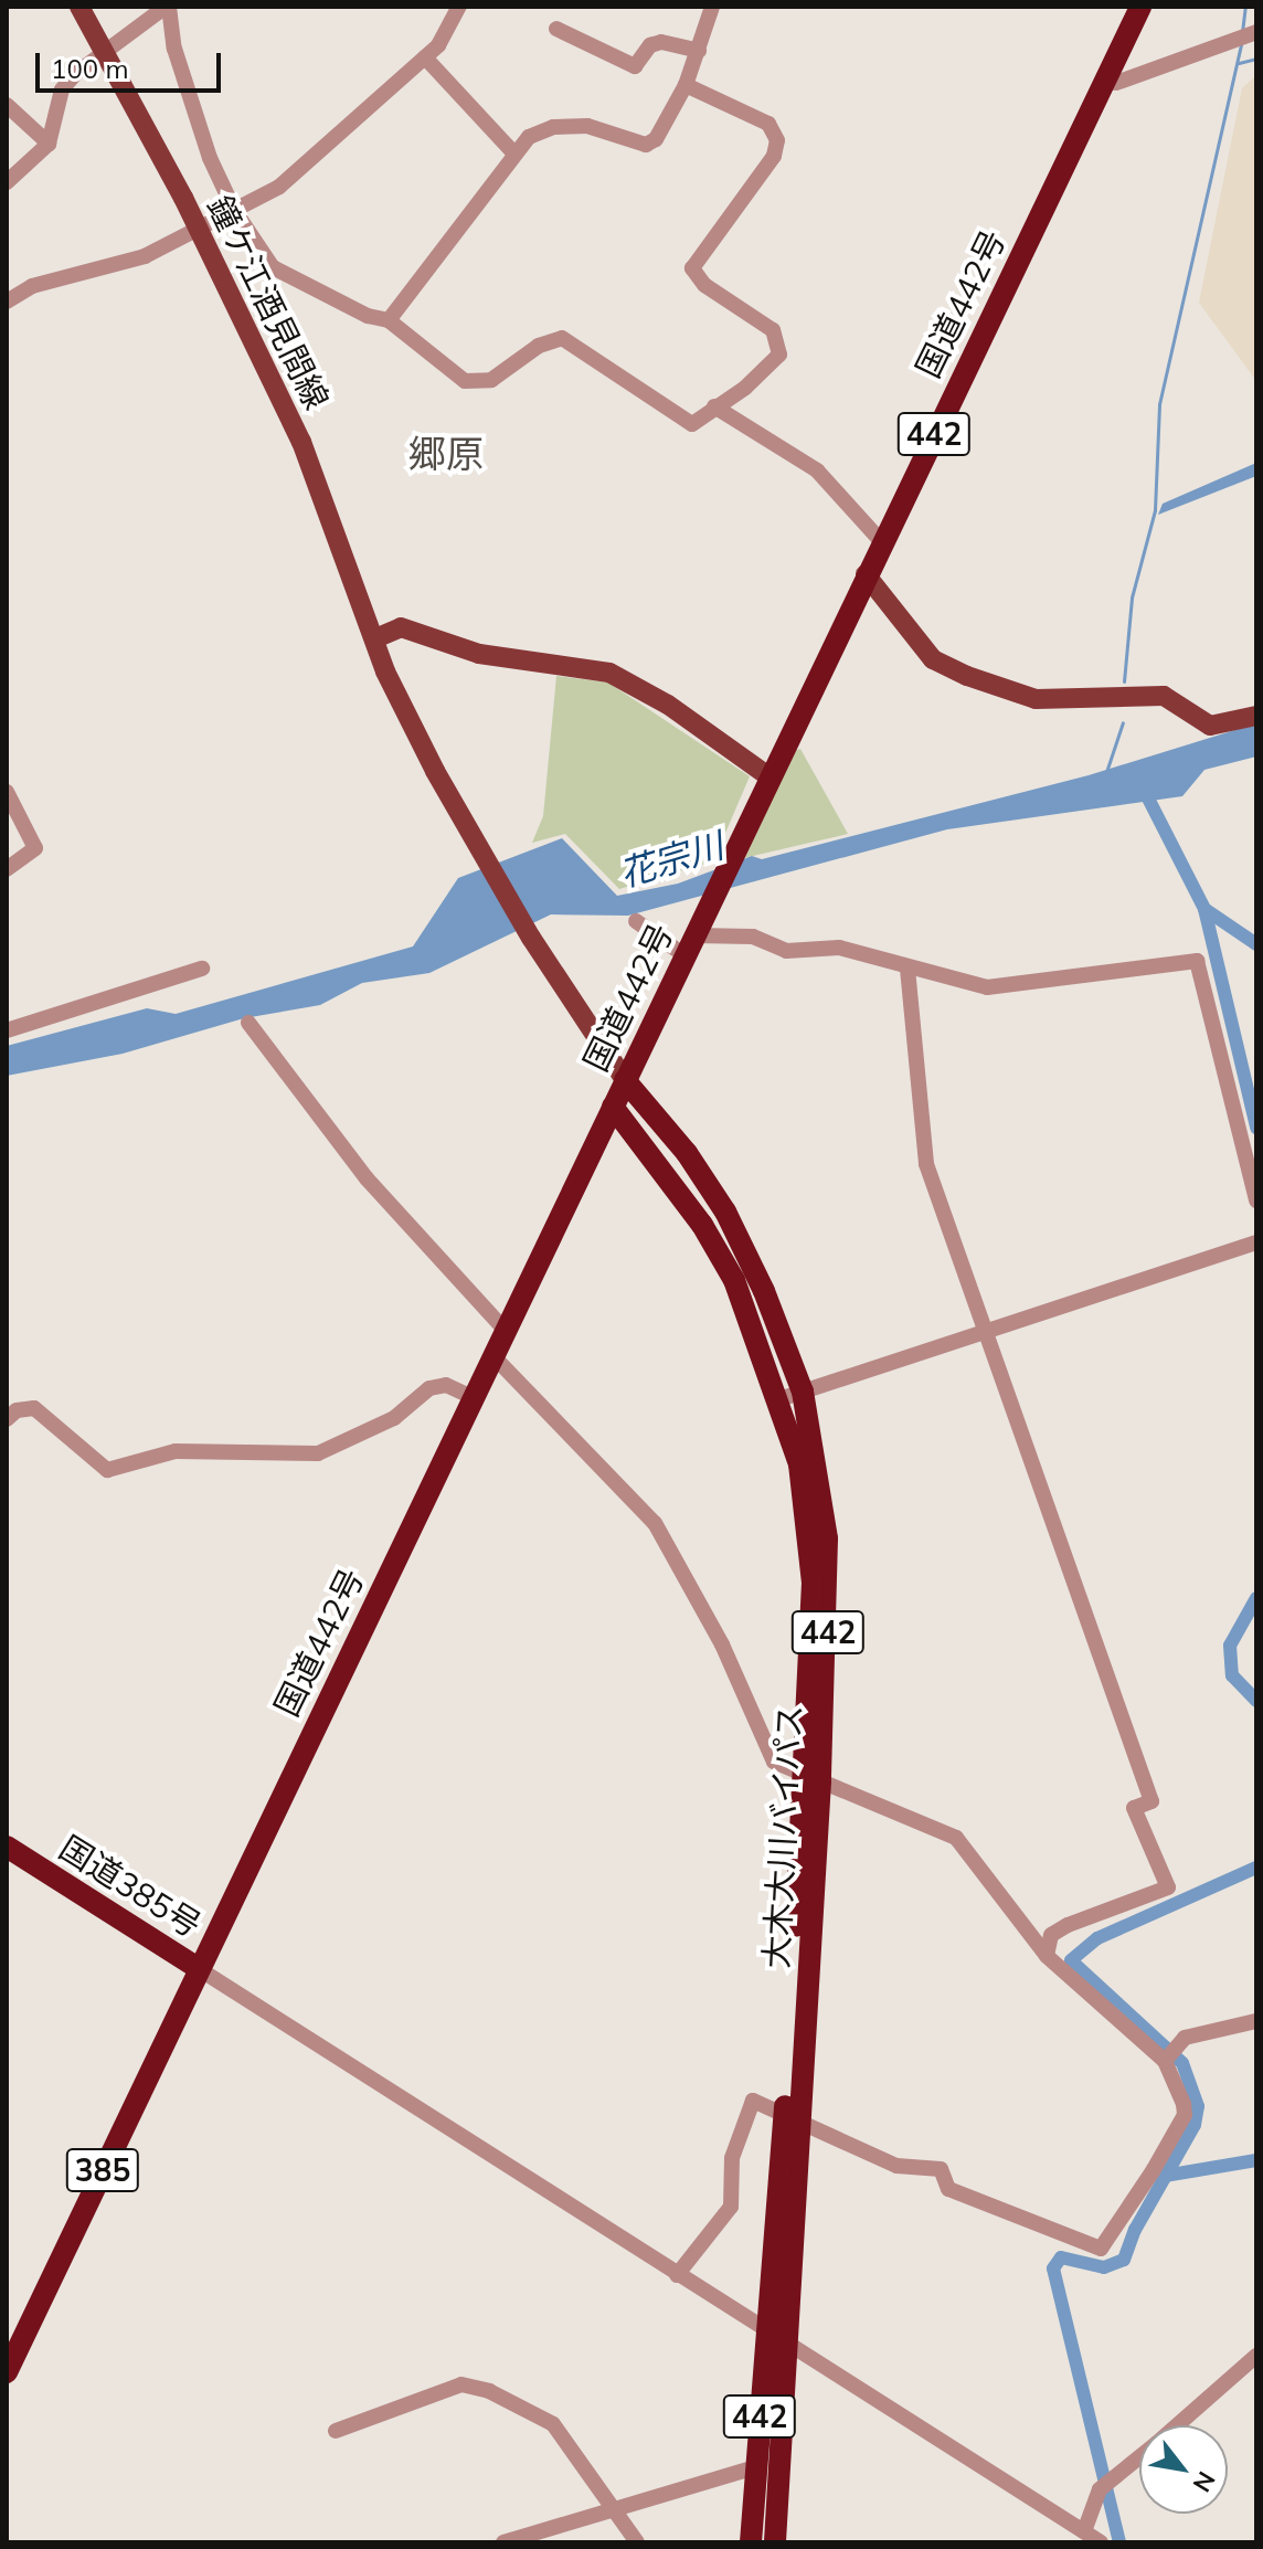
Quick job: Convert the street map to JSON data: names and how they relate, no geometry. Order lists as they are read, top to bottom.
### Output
{
  "streets": {
    "highway": [
      "国道442号",
      "442",
      "大木大川バイパス",
      "国道385号",
      "385"
    ],
    "main road": ["鐘ケ江酒見間線"]
  },
  "crossings": [
    ["鐘ケ江酒見間線", "国道442号"],
    ["鐘ケ江酒見間線", "大木大川バイパス"],
    ["国道442号", "大木大川バイパス"],
    ["国道442号", "国道385号"]
  ],
  "districts": ["郷原"],
  "water": ["花宗川"],
  "scale_bar": "100 m",
  "north": "bottom right"
}
